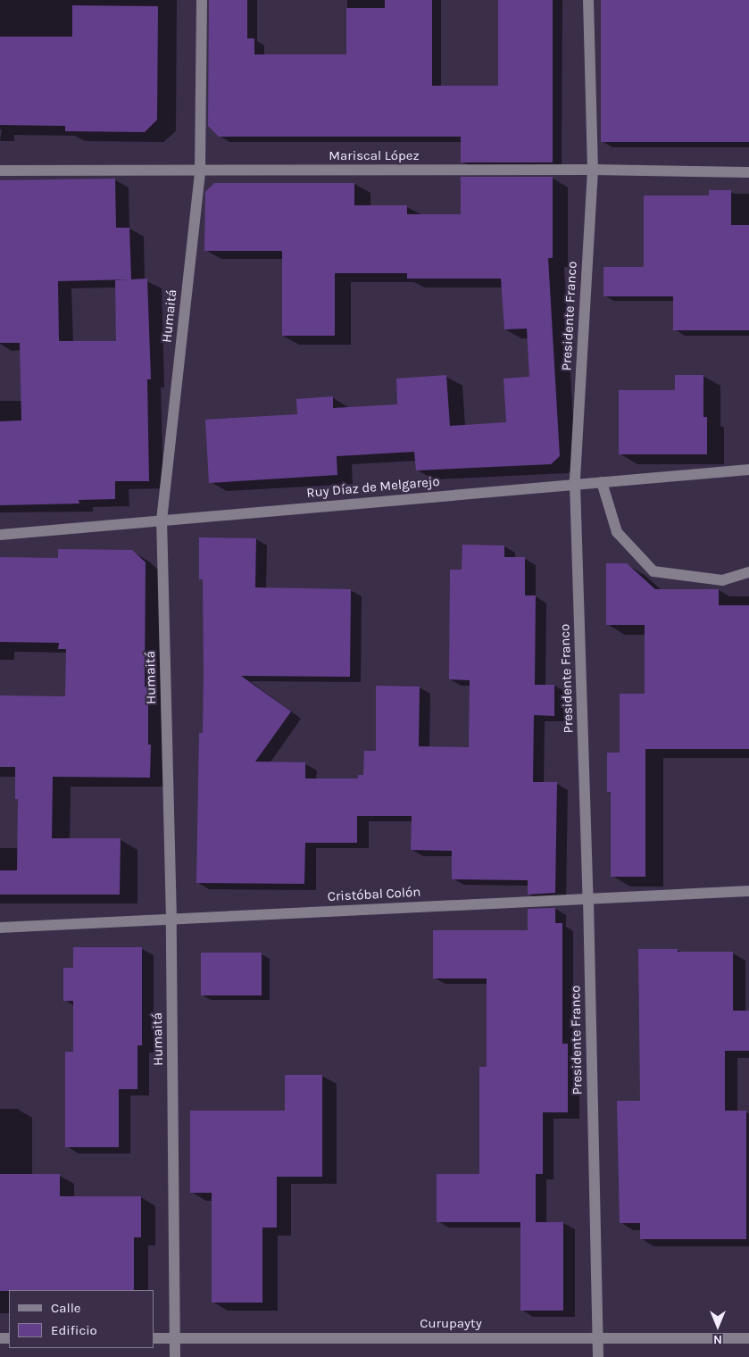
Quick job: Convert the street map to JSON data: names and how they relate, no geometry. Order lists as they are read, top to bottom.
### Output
{
  "streets": {
    "street": [
      "Mariscal López",
      "Humaitá",
      "Presidente Franco",
      "Ruy Díaz de Melgarejo",
      "Cristóbal Colón",
      "Curupayty"
    ]
  },
  "crossings": [
    ["Mariscal López", "Humaitá"],
    ["Mariscal López", "Presidente Franco"],
    ["Humaitá", "Ruy Díaz de Melgarejo"],
    ["Humaitá", "Cristóbal Colón"],
    ["Humaitá", "Curupayty"],
    ["Presidente Franco", "Ruy Díaz de Melgarejo"],
    ["Presidente Franco", "Cristóbal Colón"],
    ["Presidente Franco", "Curupayty"]
  ],
  "legend": ["Calle", "Edificio"],
  "north": "bottom"
}
